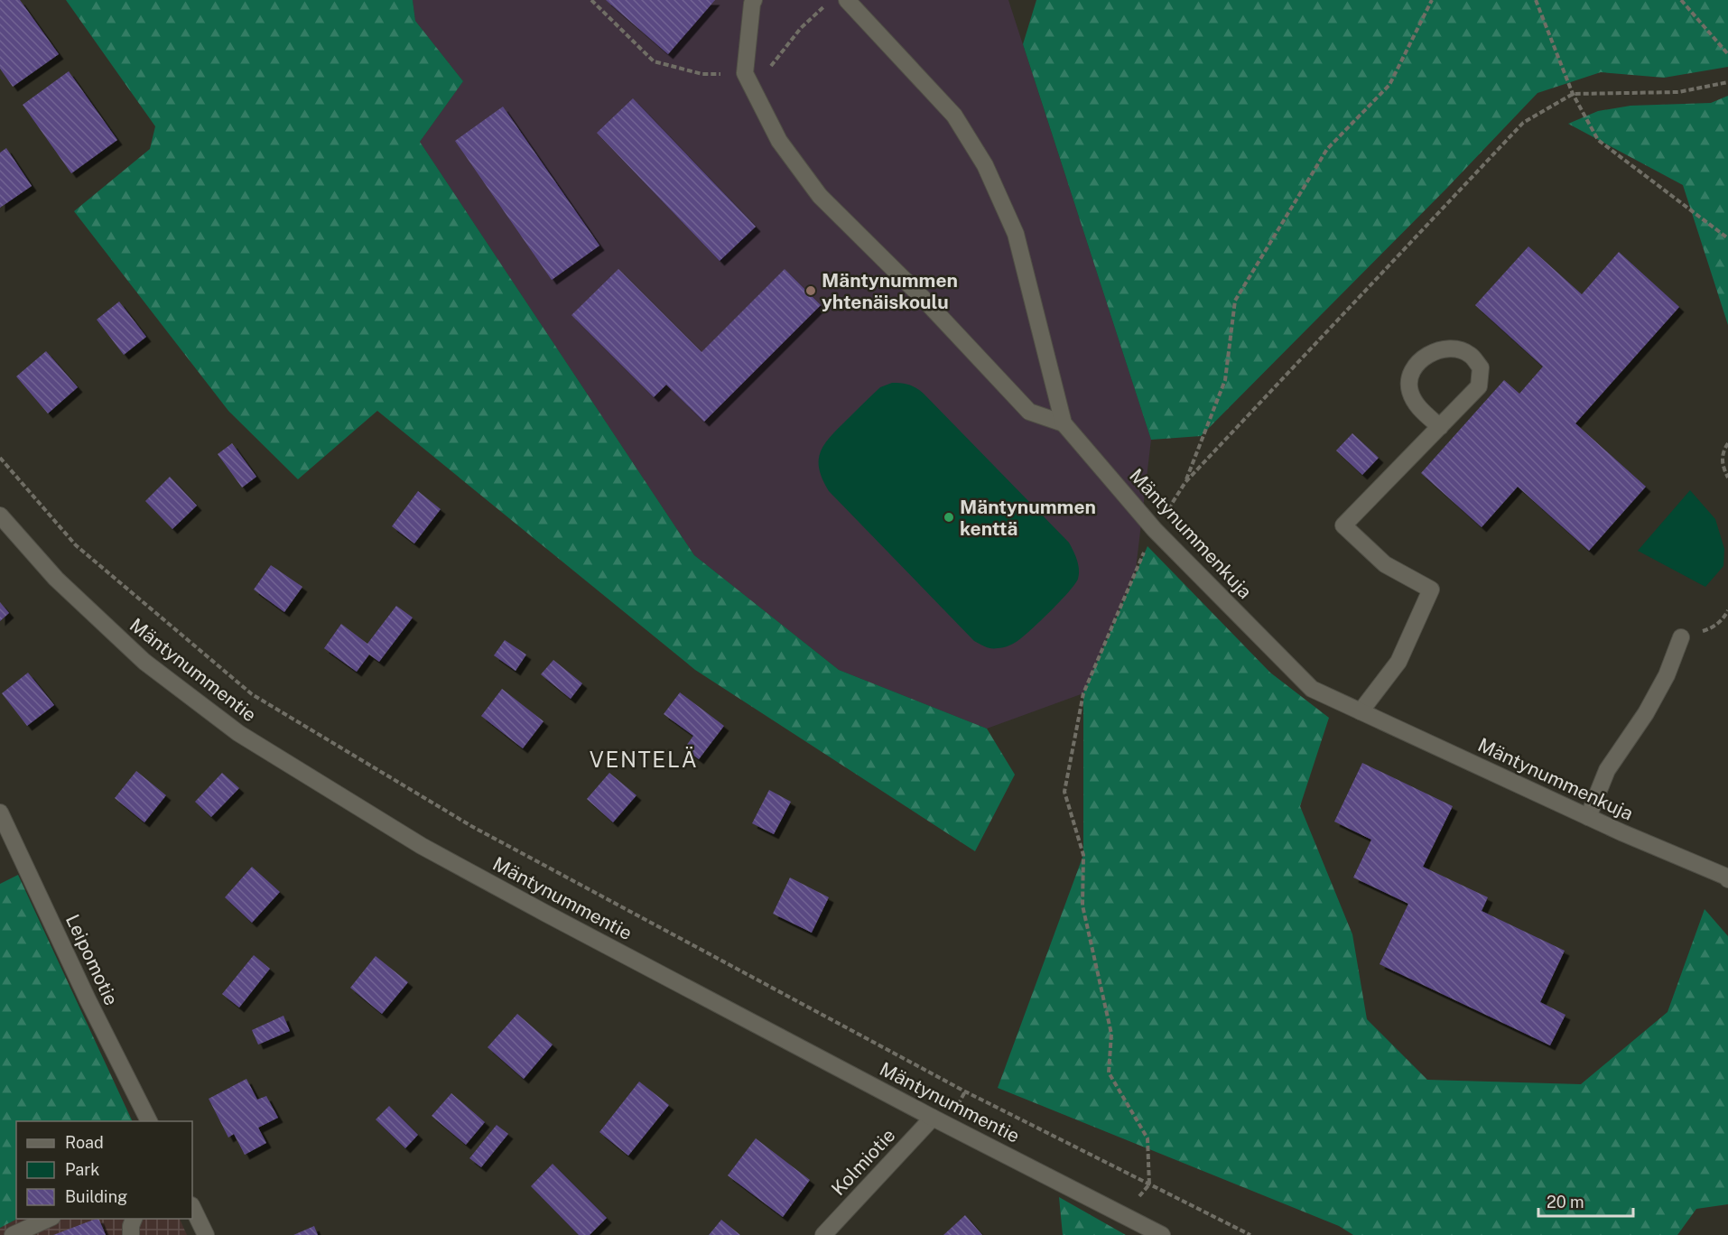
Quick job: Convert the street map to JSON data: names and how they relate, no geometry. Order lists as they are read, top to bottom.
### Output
{
  "streets": {
    "street": [
      "Mäntynummenkuja",
      "Mäntynummentie",
      "Leipomotie",
      "Kolmiotie"
    ]
  },
  "crossings": [
    ["Mäntynummentie", "Kolmiotie"]
  ],
  "districts": ["VENTELÄ"],
  "places": ["Mäntynummen yhtenäiskoulu", "Mäntynummen kenttä"],
  "legend": ["Road", "Park", "Building"],
  "scale_bar": "20 m"
}
